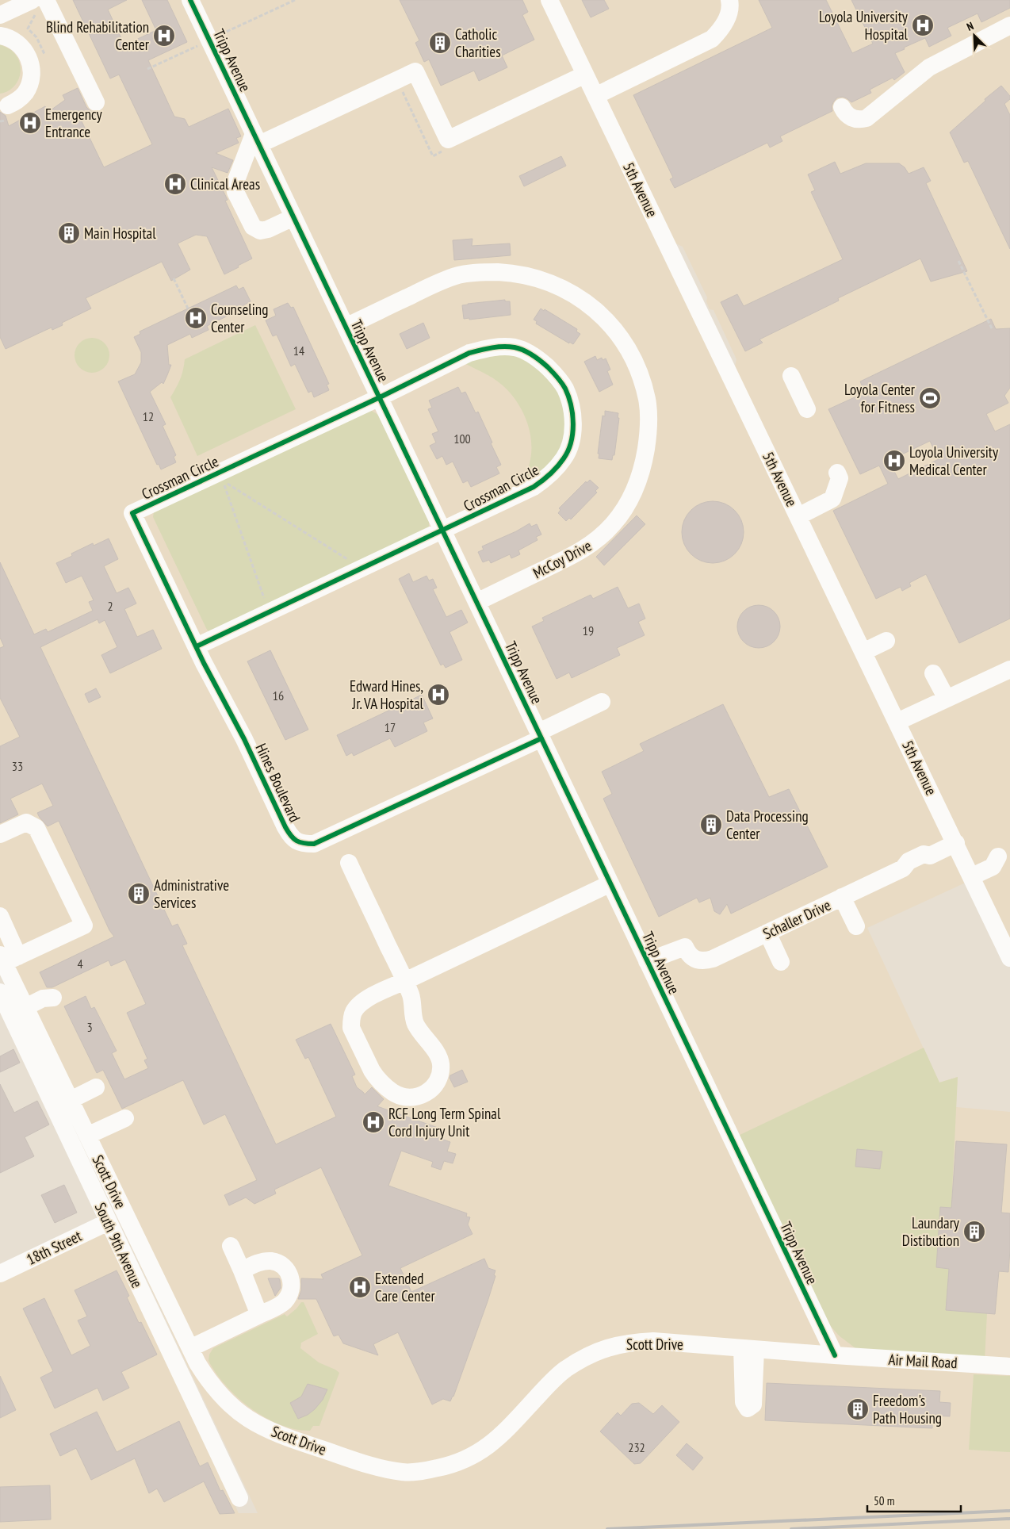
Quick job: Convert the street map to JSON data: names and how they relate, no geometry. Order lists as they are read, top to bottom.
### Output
{
  "streets": {
    "street": [
      "Tripp Avenue",
      "5th Avenue",
      "Crossman Circle",
      "McCoy Drive",
      "Hines Boulevard",
      "Schaller Drive",
      "Scott Drive",
      "South 9th Avenue",
      "18th Street",
      "Air Mail Road"
    ]
  },
  "crossings": [
    ["Tripp Avenue", "Crossman Circle"],
    ["Tripp Avenue", "McCoy Drive"],
    ["Tripp Avenue", "Hines Boulevard"],
    ["Tripp Avenue", "Schaller Drive"],
    ["Tripp Avenue", "Scott Drive"],
    ["Tripp Avenue", "Air Mail Road"],
    ["5th Avenue", "Schaller Drive"],
    ["Crossman Circle", "Hines Boulevard"],
    ["Scott Drive", "Air Mail Road"],
    ["South 9th Avenue", "18th Street"]
  ],
  "places": {
    "hospital": [
      "Loyola University Hospital",
      "Blind Rehabilitation Center",
      "Emergency Entrance",
      "Clinical Areas",
      "Counseling Center",
      "Loyola University Medical Center",
      "Edward Hines, Jr. VA Hospital",
      "RCF Long Term Spinal Cord Injury Unit",
      "Extended Care Center"
    ],
    "building": [
      "Catholic Charities",
      "Main Hospital",
      "Data Processing Center",
      "Administrative Services",
      "Laundary Distibution",
      "Freedom's Path Housing"
    ],
    "sports": ["Loyola Center for Fitness"]
  },
  "house_numbers": [
    "14",
    "12",
    "100",
    "2",
    "19",
    "16",
    "17",
    "33",
    "4",
    "3",
    "232"
  ],
  "scale_bar": "50 m",
  "north": "top left"
}
